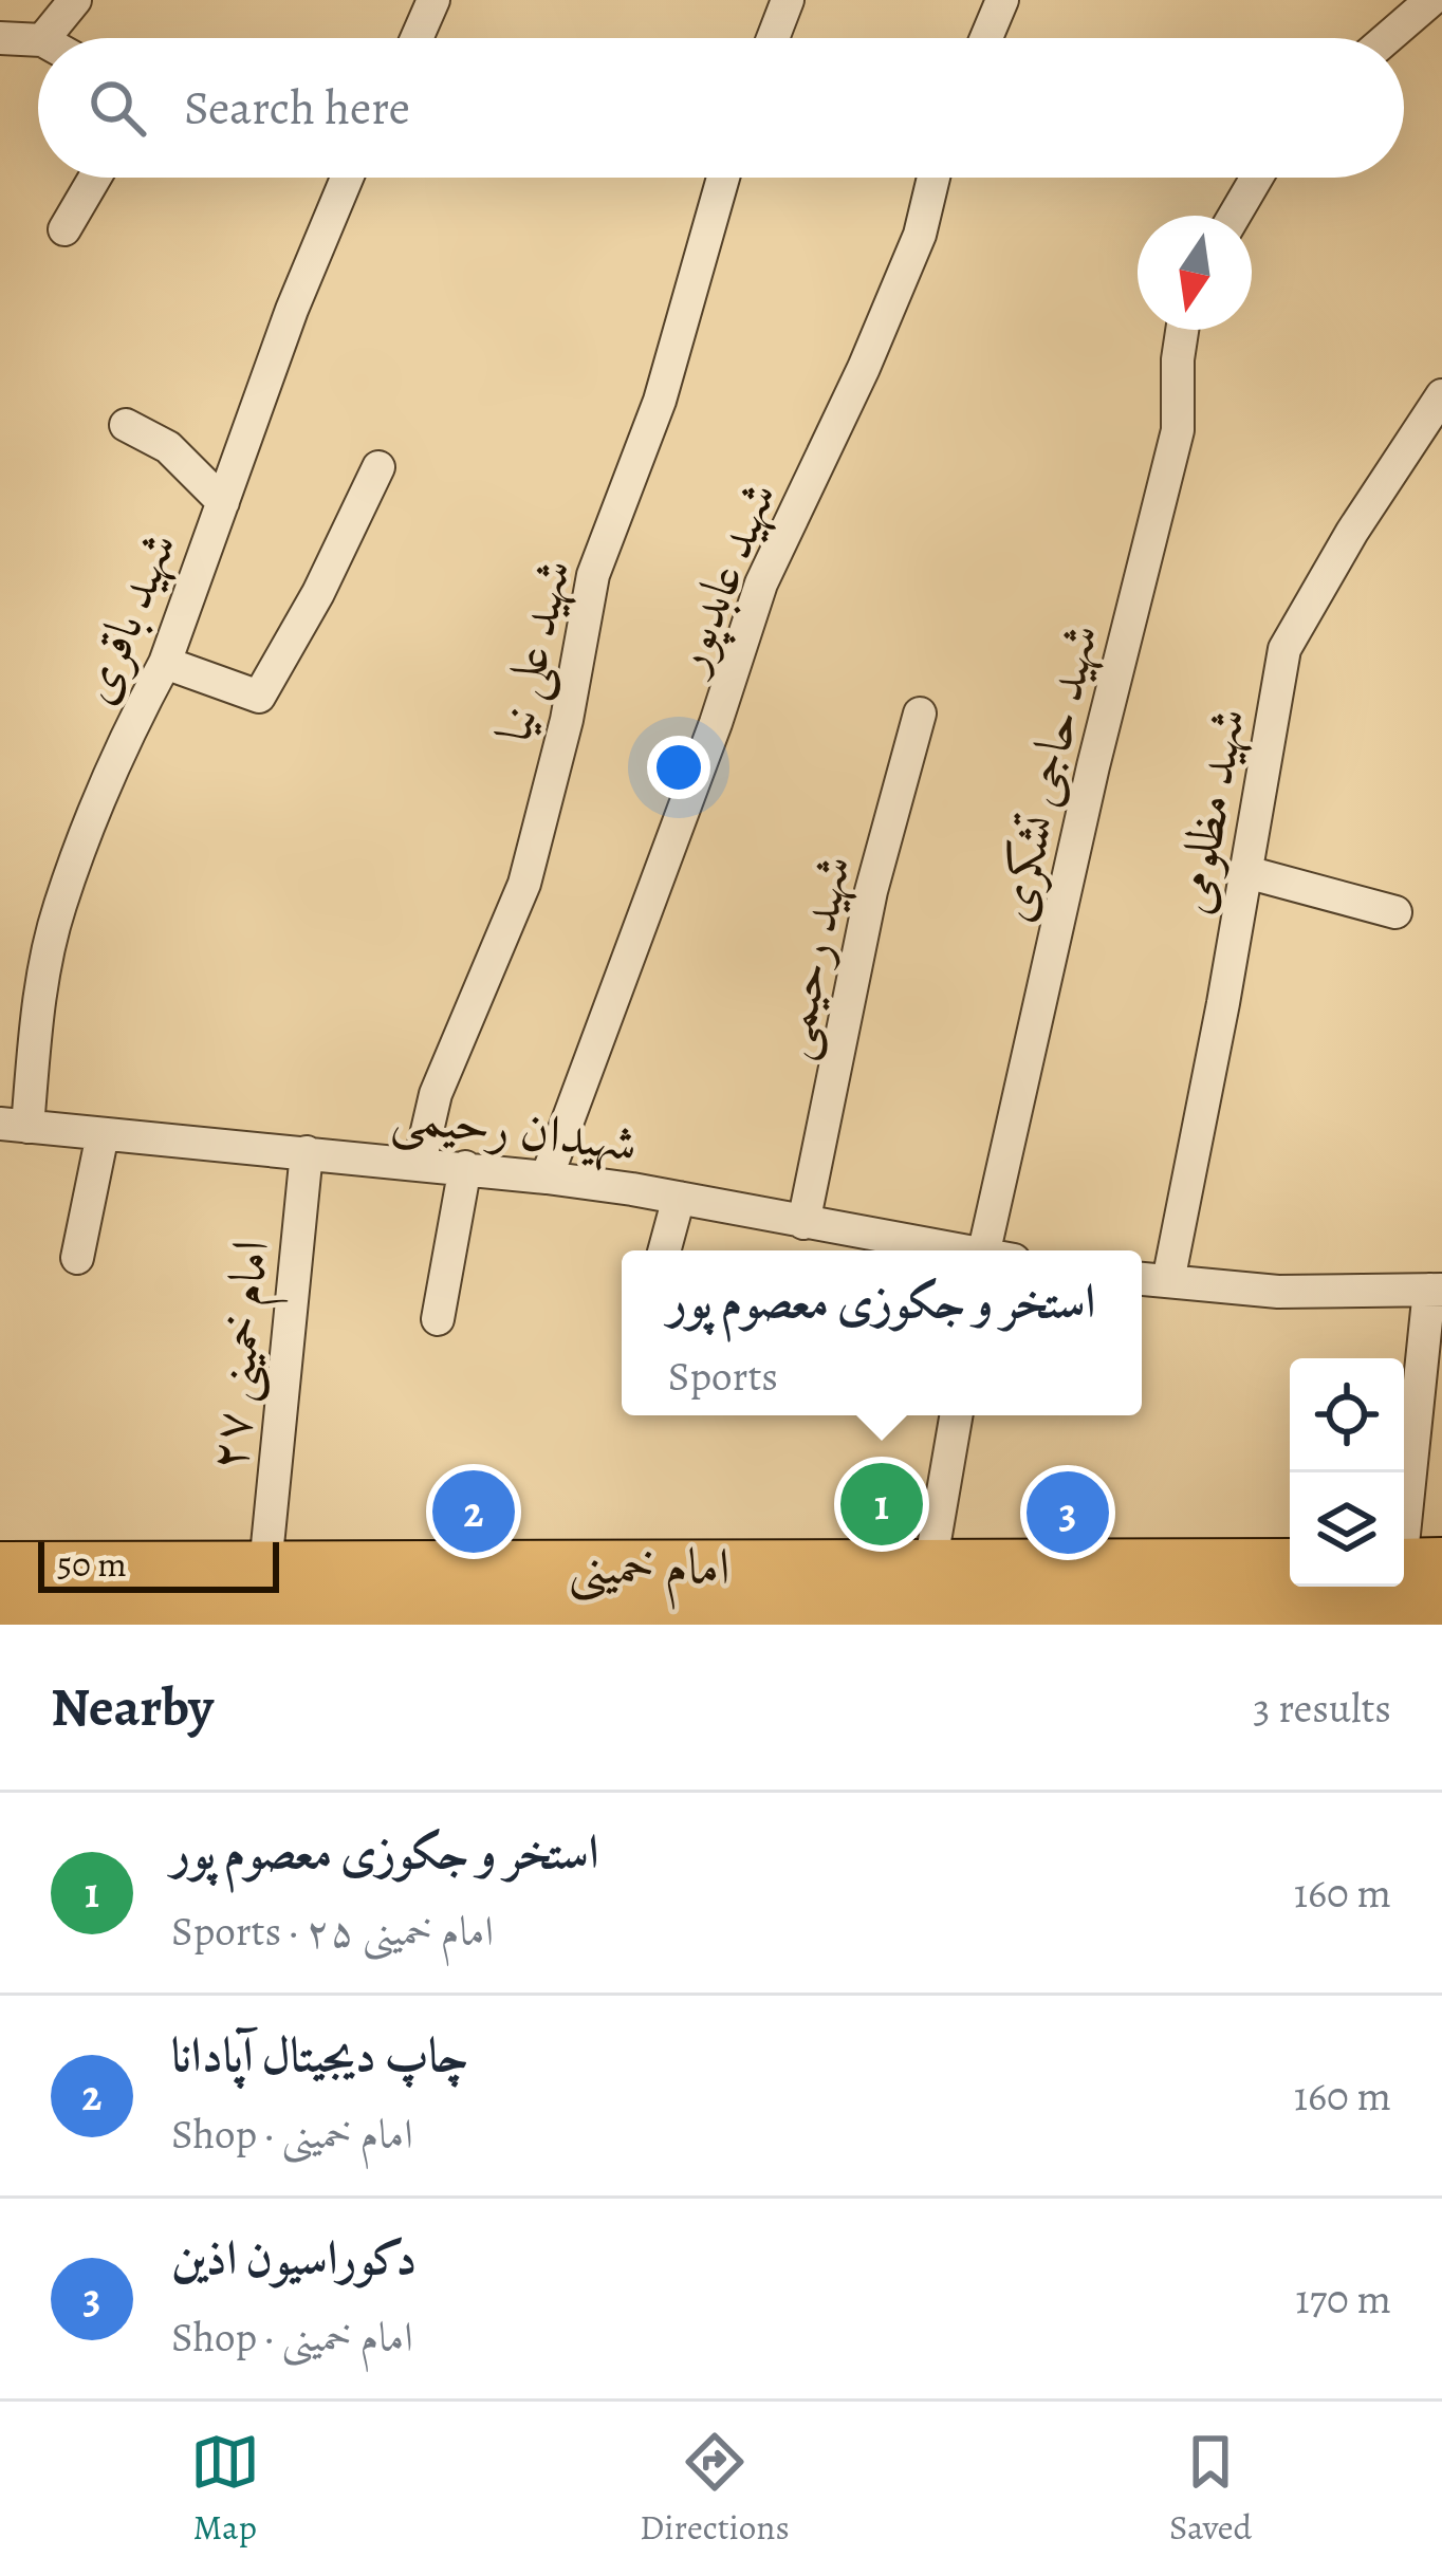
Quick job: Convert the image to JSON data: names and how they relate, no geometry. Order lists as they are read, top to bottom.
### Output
{
  "streets": {
    "main road": ["امام خمینی"],
    "street": [
      "شهید عابدپور",
      "شهید باقری",
      "شهید علی نیا",
      "شهید حاجی تشکری",
      "شهید مظلومی",
      "شهید رحیمی",
      "شهیدان رحیمی",
      "امام خمینی ۲۷"
    ]
  },
  "crossings": [
    ["شهید عابدپور", "شهیدان رحیمی"],
    ["شهید باقری", "شهیدان رحیمی"],
    ["شهید علی نیا", "شهیدان رحیمی"],
    ["شهید رحیمی", "شهیدان رحیمی"],
    ["شهیدان رحیمی", "امام خمینی ۲۷"],
    ["امام خمینی ۲۷", "امام خمینی"]
  ],
  "scale_bar": "50 m",
  "north": "bottom",
  "page": {
    "search": "Search here",
    "popup": ["استخر و جکوزی معصوم پور", "Sports"],
    "pins": ["1", "2", "3"],
    "scale": "50 m",
    "heading": ["Nearby", "3 results"],
    "list": [
      {
        "mark": "1",
        "name": "استخر و جکوزی معصوم پور",
        "note": "Sports · امام خمینی ۲۵",
        "value": "160 m"
      },
      {
        "mark": "2",
        "name": "چاپ دیجیتال آپادانا",
        "note": "Shop · امام خمینی",
        "value": "160 m"
      },
      {
        "mark": "3",
        "name": "دکوراسیون اذین",
        "note": "Shop · امام خمینی",
        "value": "170 m"
      }
    ],
    "nav": ["Map", "Directions", "Saved"]
  }
}
